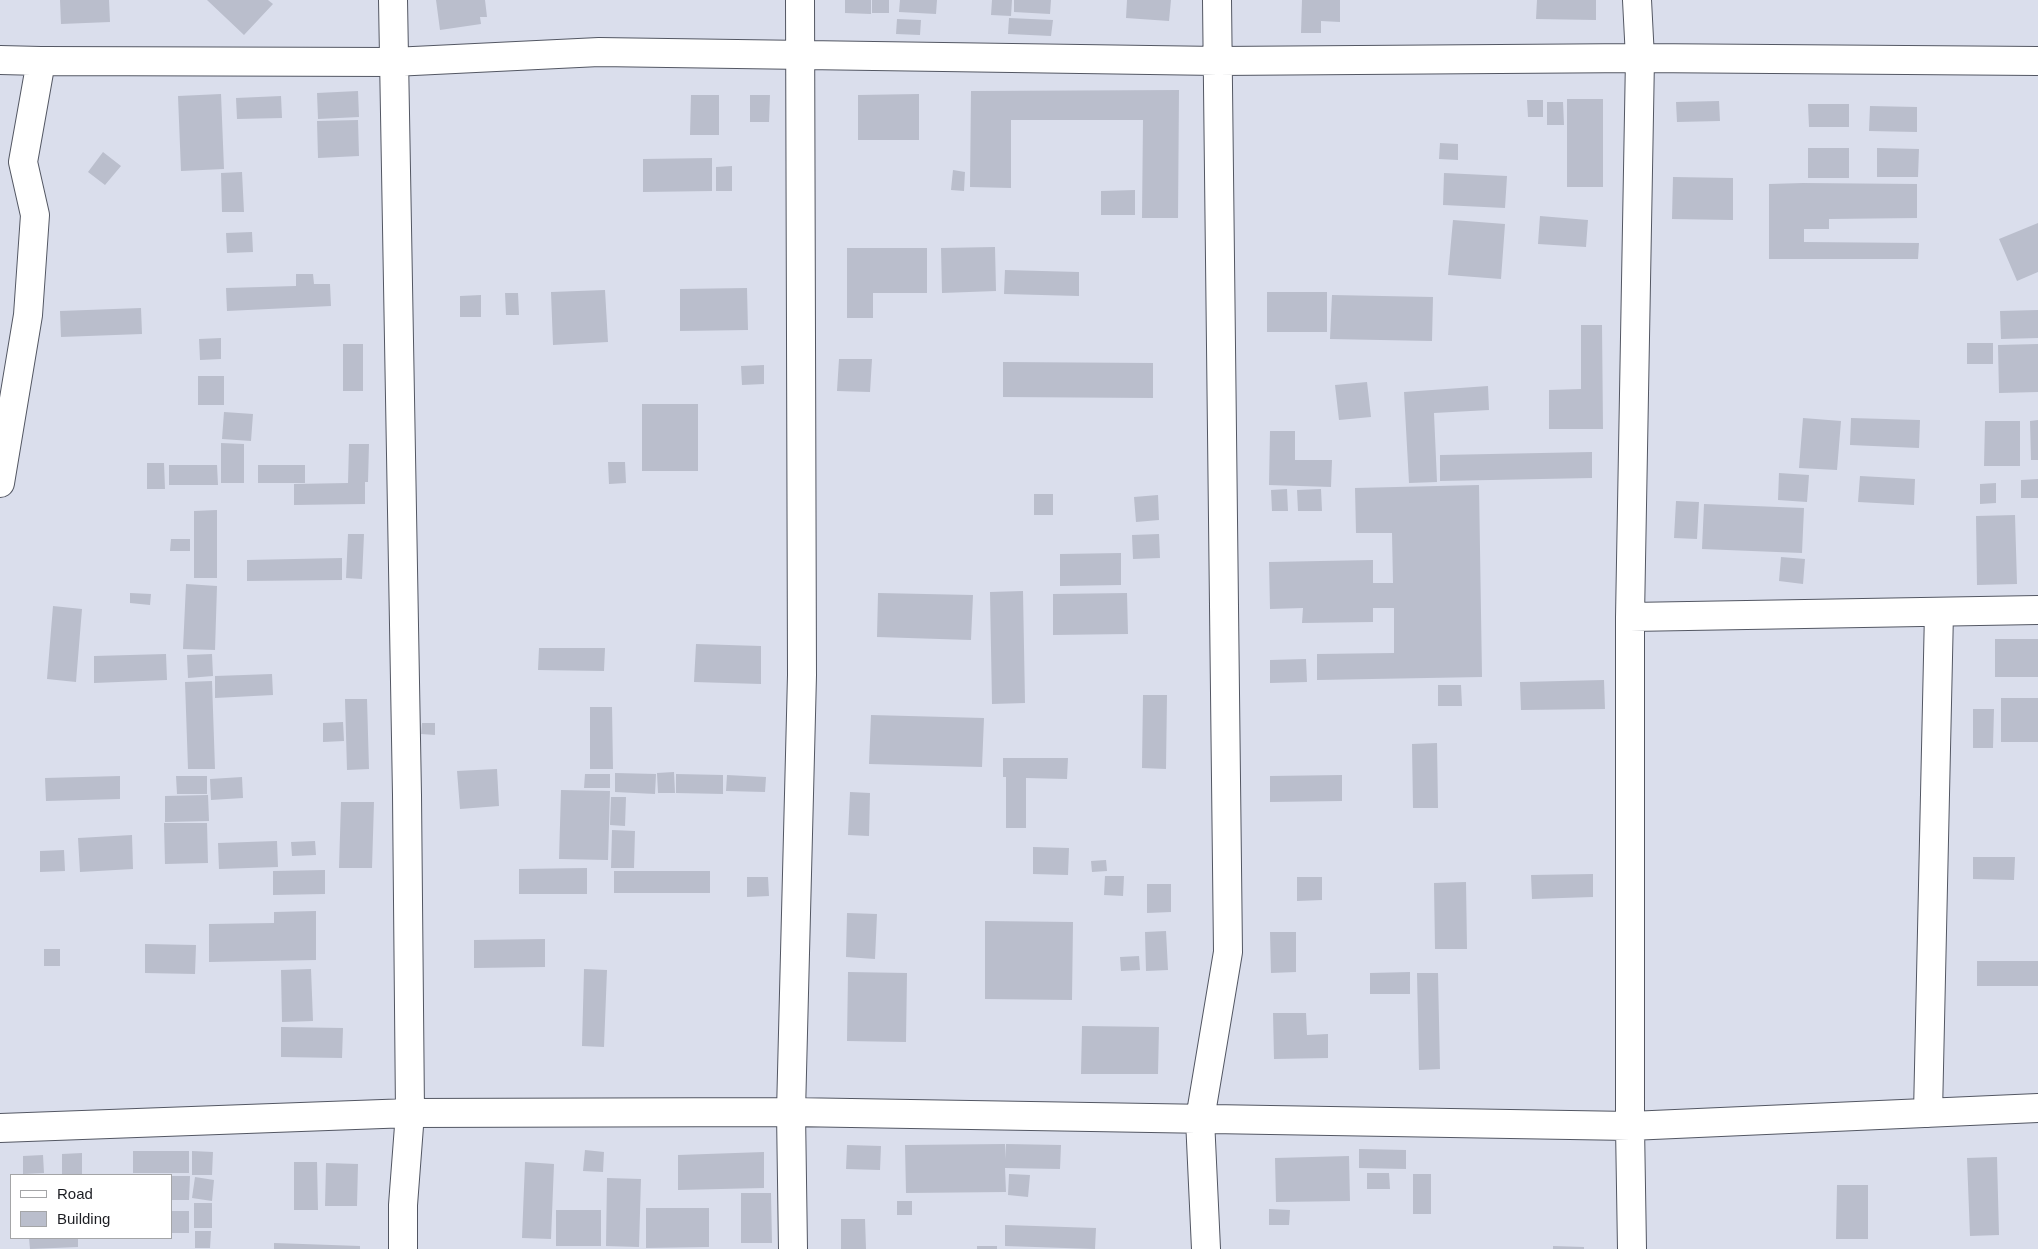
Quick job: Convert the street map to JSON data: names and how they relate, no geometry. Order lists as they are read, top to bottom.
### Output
{
  "legend": ["Road", "Building"]
}
